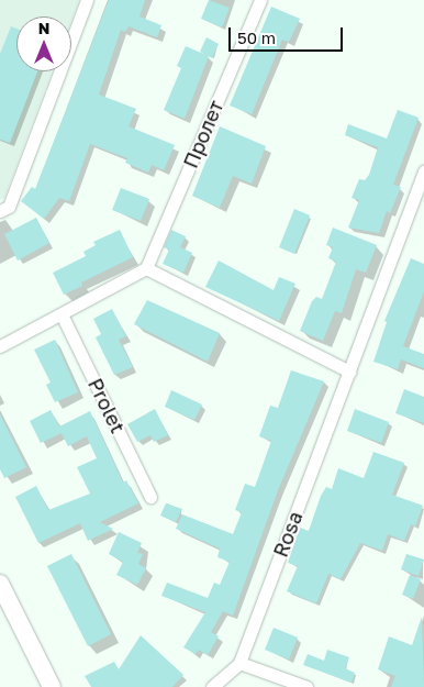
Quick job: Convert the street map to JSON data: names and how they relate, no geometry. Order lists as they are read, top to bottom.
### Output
{
  "streets": {
    "street": ["Пролет", "Prolet", "Rosa"]
  },
  "scale_bar": "50 m",
  "north": "top"
}
